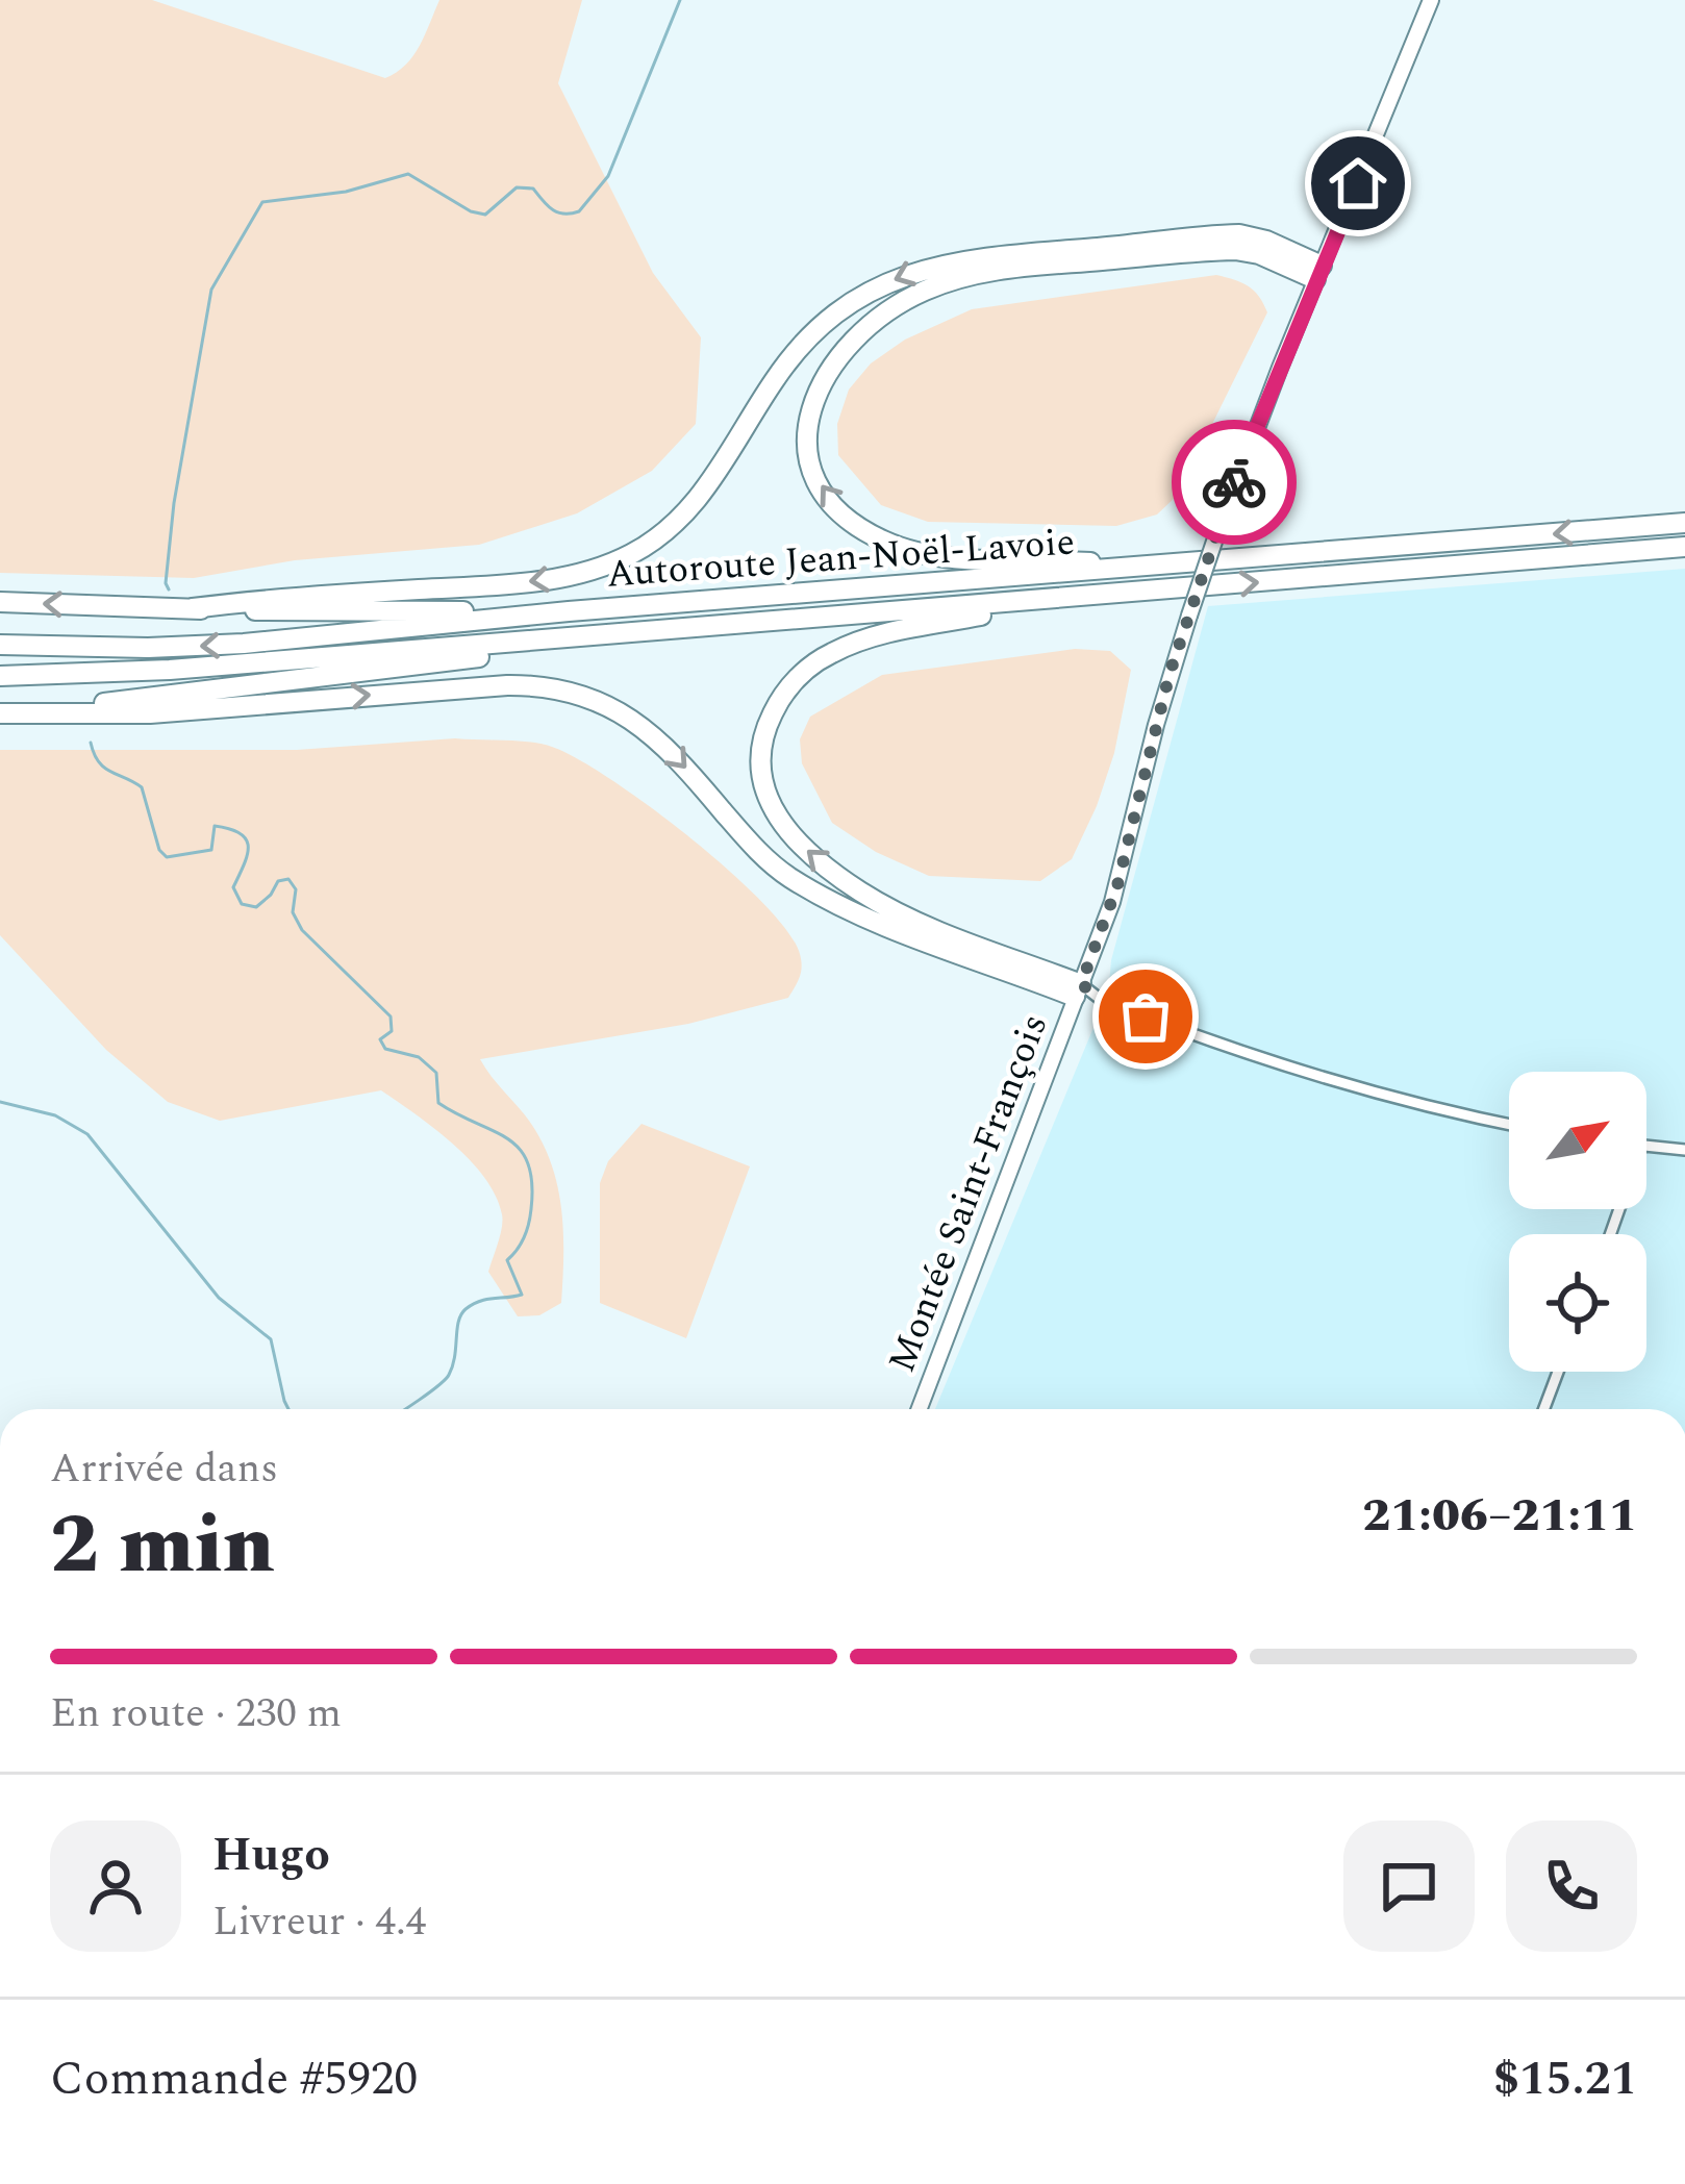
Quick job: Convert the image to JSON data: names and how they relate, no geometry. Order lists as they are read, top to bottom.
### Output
{
  "streets": {
    "highway": ["Autoroute Jean-Noël-Lavoie"],
    "street": ["Montée Saint-François"]
  },
  "north": "top right",
  "page": {
    "heading": ["2 min", "Arrivée dans", "21:06–21:11"],
    "panel": [
      "Hugo",
      "Livreur · 4.4",
      "Commande #5920",
      "$15.21"
    ],
    "bar": "En route · 230 m"
  }
}
